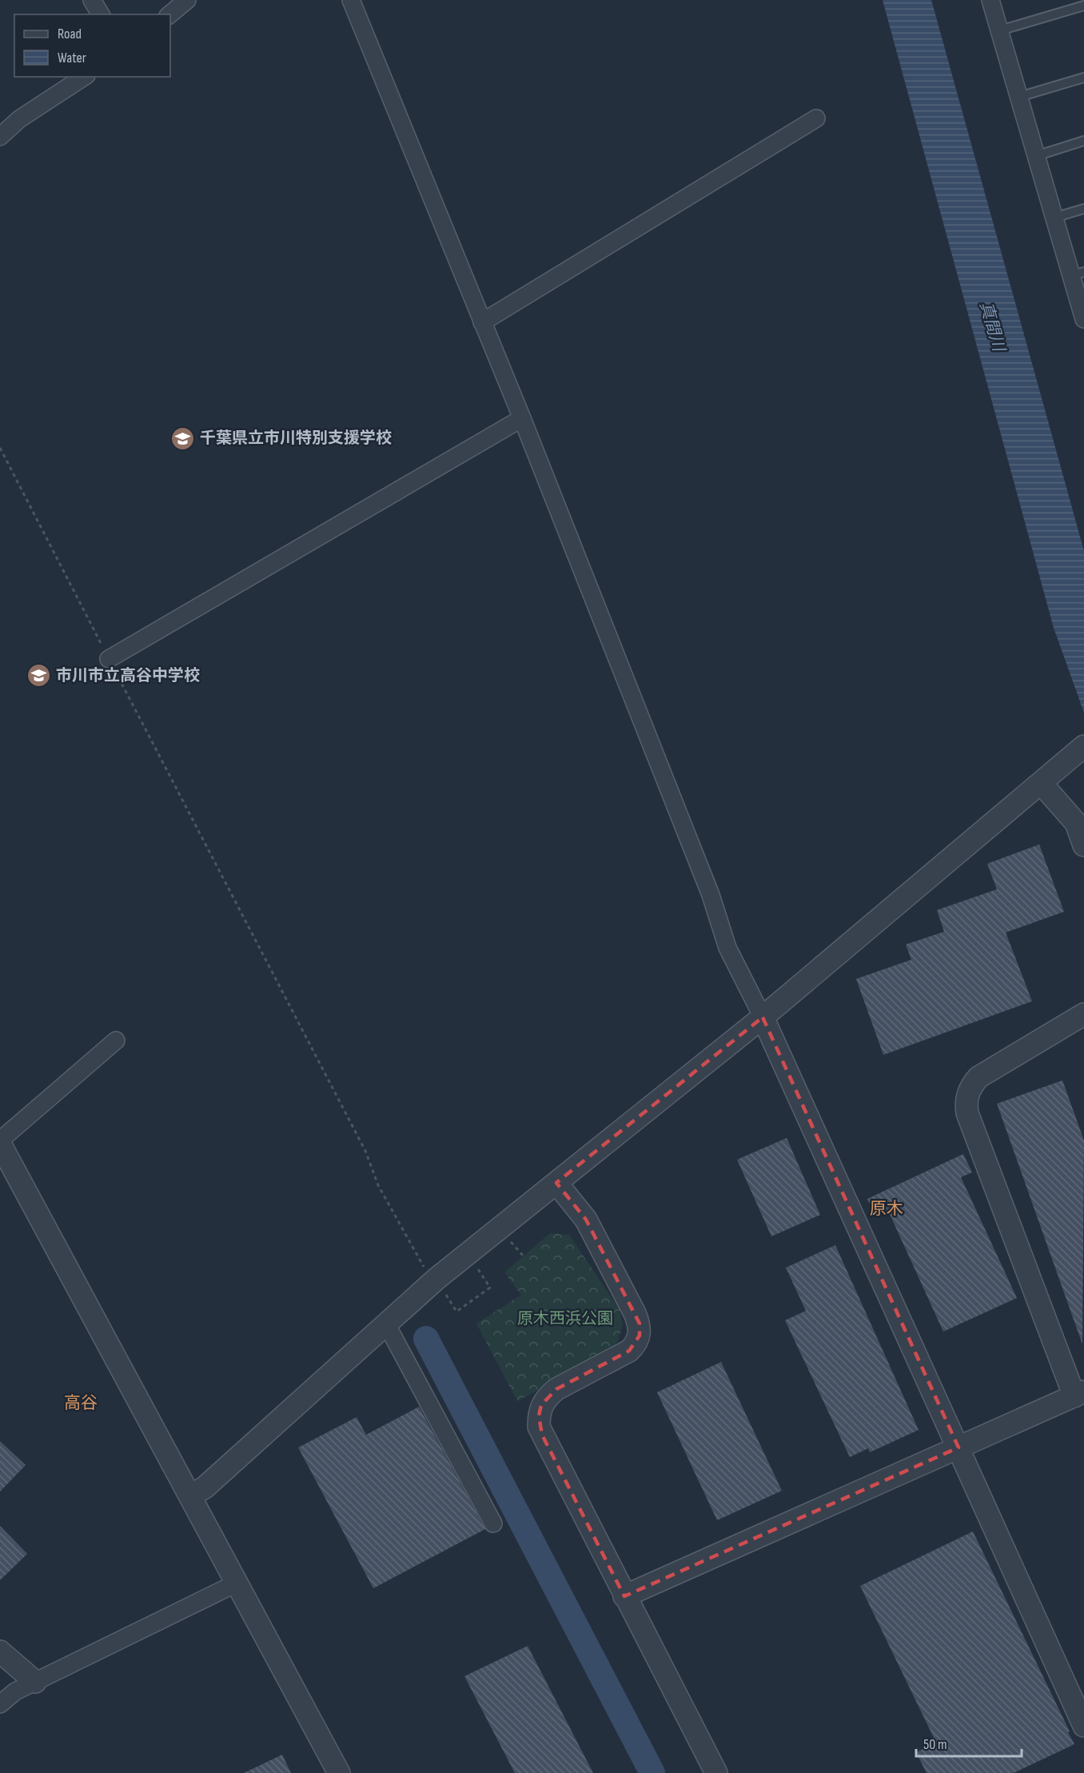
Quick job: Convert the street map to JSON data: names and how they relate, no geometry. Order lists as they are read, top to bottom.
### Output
{
  "districts": ["原木", "高谷"],
  "water": ["真間川"],
  "parks": ["原木西浜公園"],
  "places": {
    "school or university": ["千葉県立市川特別支援学校", "市川市立高谷中学校"]
  },
  "legend": ["Road", "Water"],
  "scale_bar": "50 m"
}
